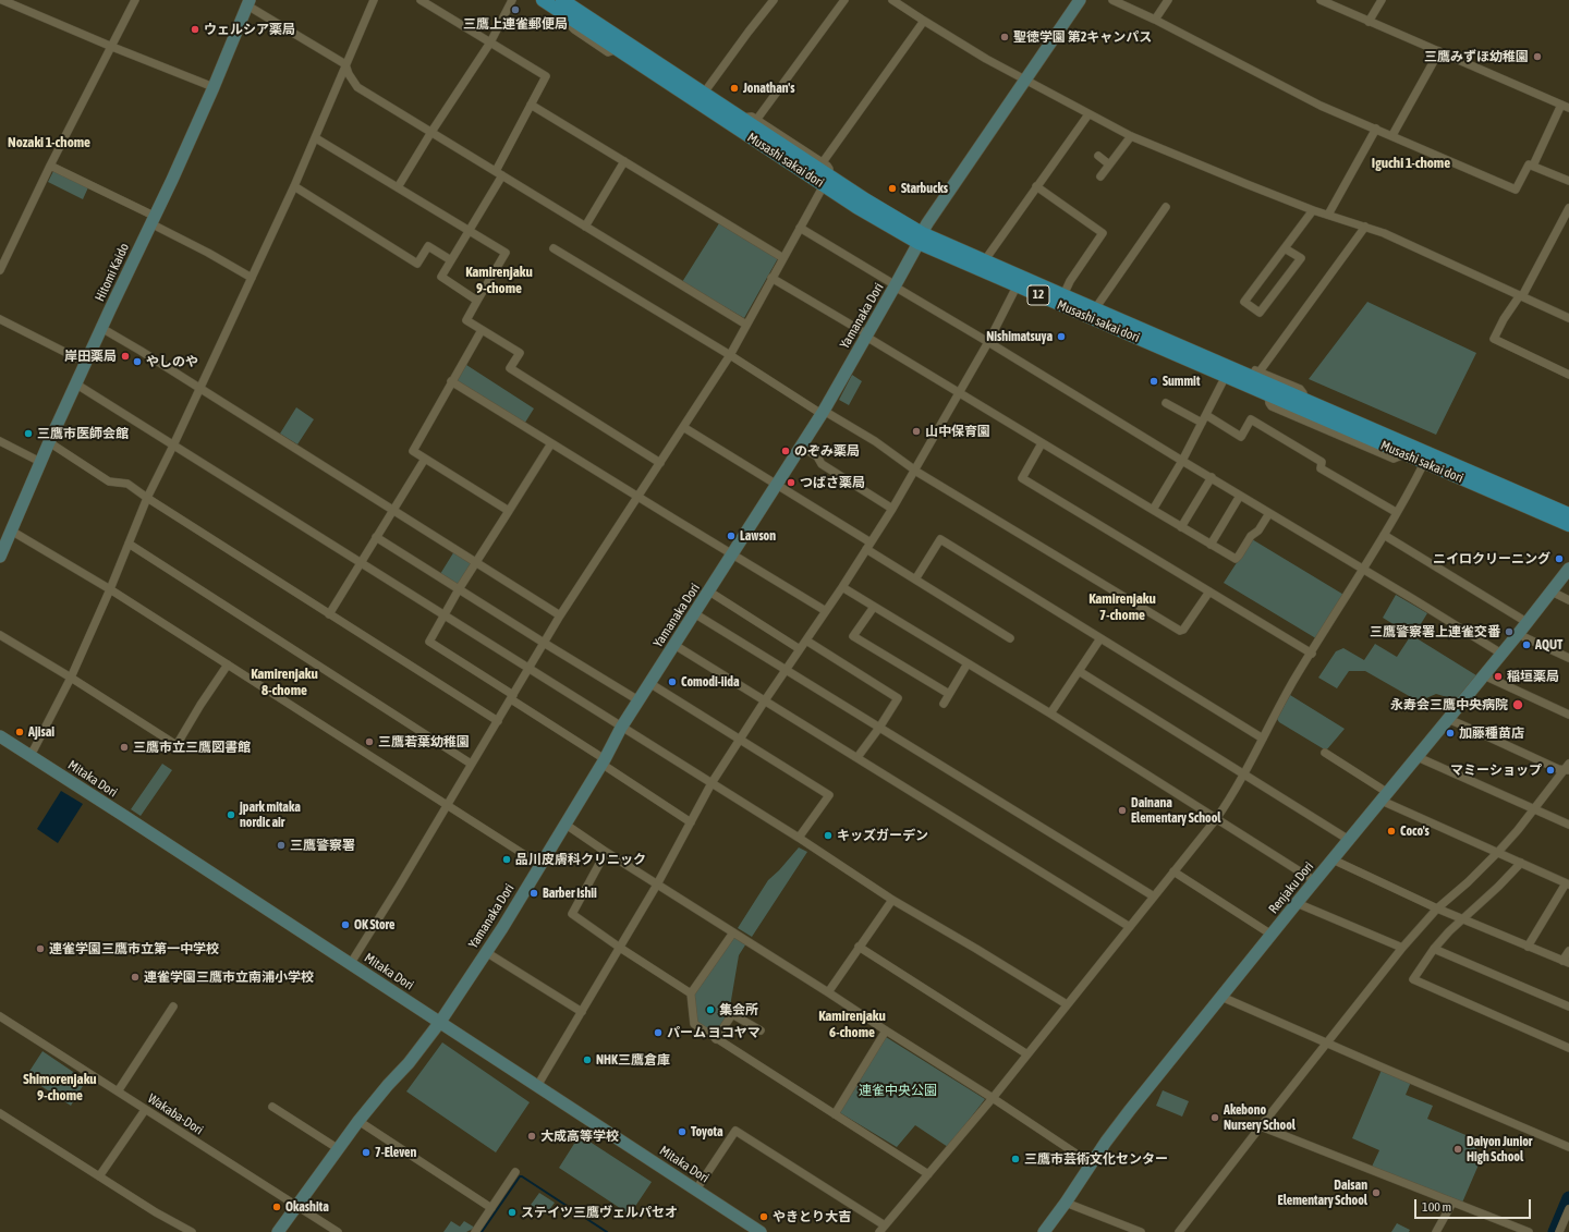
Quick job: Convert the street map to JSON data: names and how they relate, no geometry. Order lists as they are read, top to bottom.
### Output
{
  "streets": {
    "main road": [
      "Musashi sakai dori",
      "Hitomi Kaido",
      "12",
      "Yamanaka Dori",
      "Mitaka Dori",
      "Renjaku Dori"
    ],
    "street": ["Wakaba-Dori"]
  },
  "crossings": [
    ["Musashi sakai dori", "Yamanaka Dori"],
    ["Yamanaka Dori", "Mitaka Dori"],
    ["Yamanaka Dori", "Wakaba-Dori"]
  ],
  "districts": [
    "Nozaki 1-chome",
    "Iguchi 1-chome",
    "Kamirenjaku 9-chome",
    "Kamirenjaku 7-chome",
    "Kamirenjaku 8-chome",
    "Kamirenjaku 6-chome",
    "Shimorenjaku 9-chome"
  ],
  "parks": ["連雀中央公園"],
  "places": [
    "三鷹上連雀郵便局",
    "ウェルシア薬局",
    "聖徳学園 第2キャンパス",
    "三鷹みずほ幼稚園",
    "Jonathan's",
    "Starbucks",
    "Nishimatsuya",
    "岸田薬局",
    "やしのや",
    "Summit",
    "山中保育園",
    "三鷹市医師会館",
    "のぞみ薬局",
    "つばさ薬局",
    "Lawson",
    "ニイロクリーニング",
    "三鷹警察署上連雀交番",
    "AQUT",
    "稲垣薬局",
    "Comodi-iida",
    "永寿会三鷹中央病院",
    "Ajisai",
    "加藤種苗店",
    "三鷹若葉幼稚園",
    "三鷹市立三鷹図書館",
    "マミーショップ",
    "Dainana Elementary School",
    "jpark mitaka nordic air",
    "Coco's",
    "キッズガーデン",
    "三鷹警察署",
    "品川皮膚科クリニック",
    "Barber Ishii",
    "OK Store",
    "連雀学園三鷹市立第一中学校",
    "連雀学園三鷹市立南浦小学校",
    "集会所",
    "パーム ヨコヤマ",
    "NHK三鷹倉庫",
    "Akebono Nursery School",
    "Toyota",
    "大成高等学校",
    "Daiyon Junior High School",
    "7-Eleven",
    "三鷹市芸術文化センター",
    "Daisan Elementary School",
    "Okashita",
    "ステイツ三鷹ヴェルパセオ",
    "やきとり大吉"
  ],
  "scale_bar": "100 m"
}
